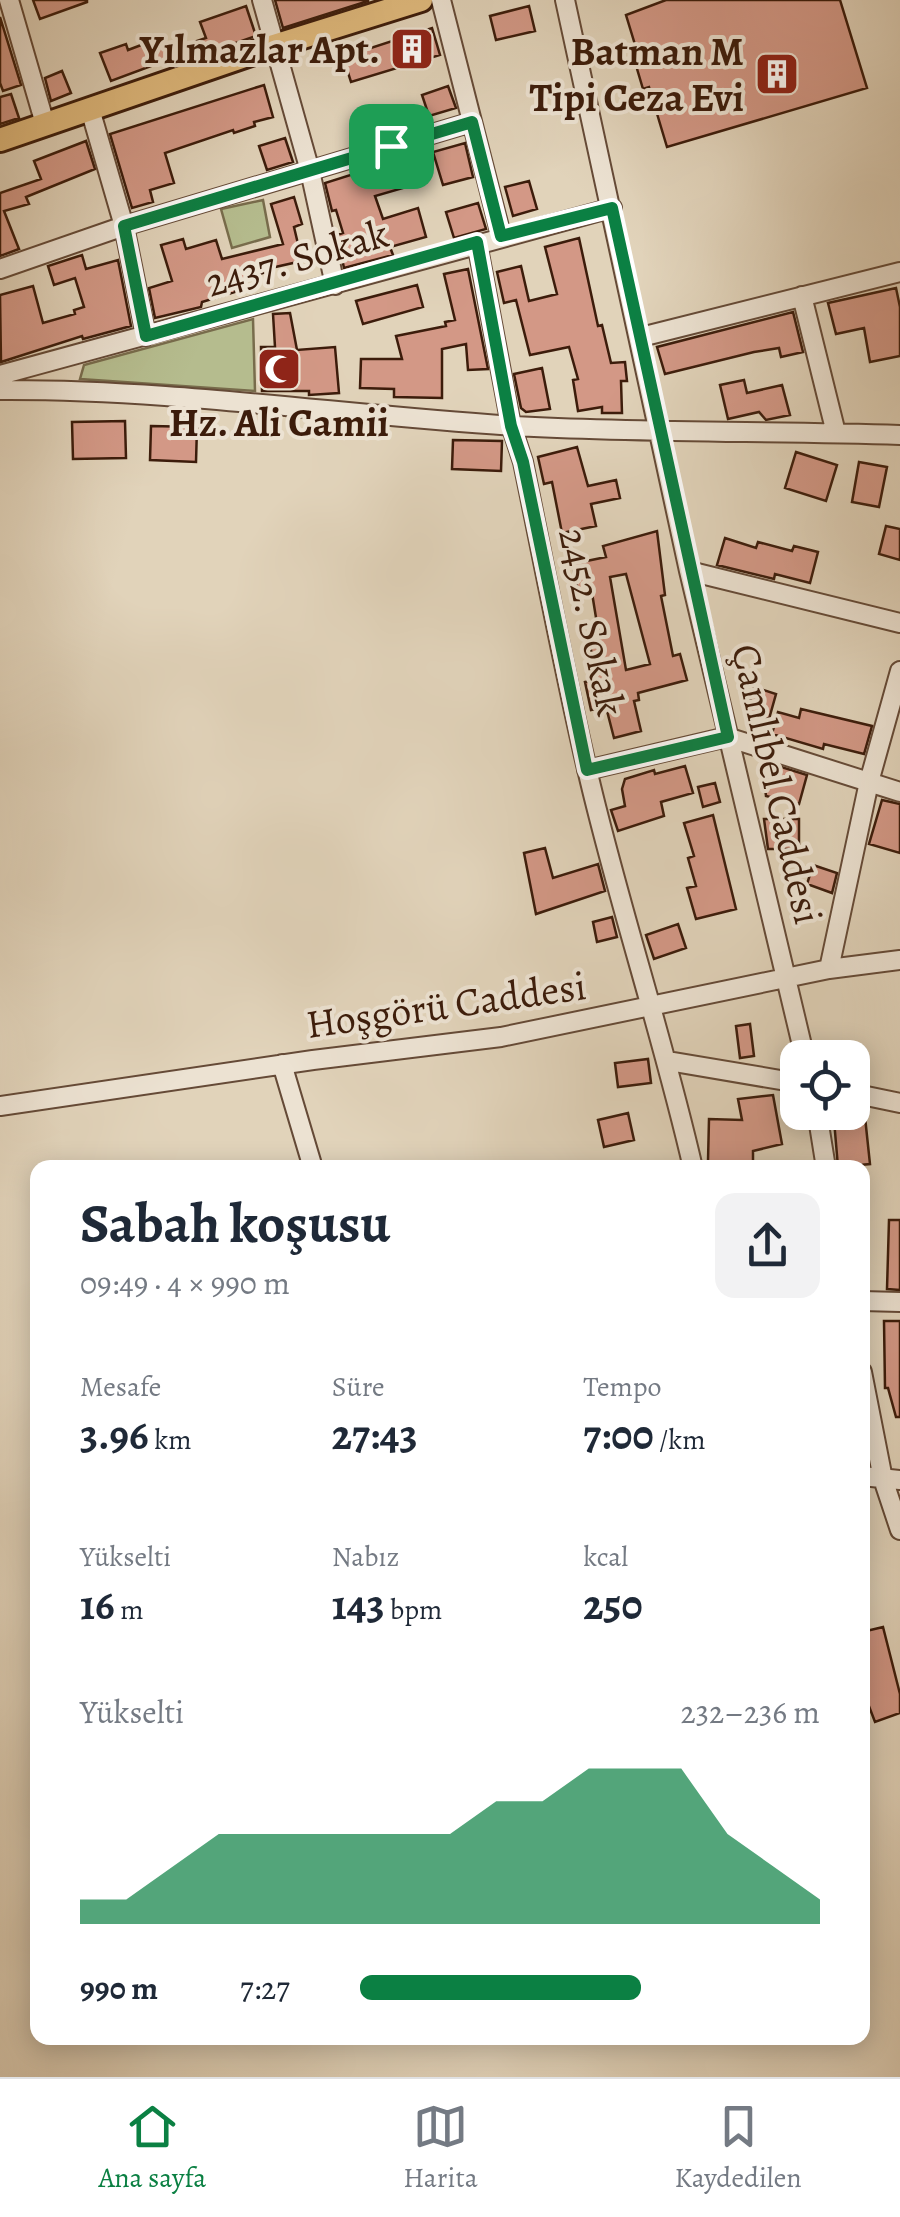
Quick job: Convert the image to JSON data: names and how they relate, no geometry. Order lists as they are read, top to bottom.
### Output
{
  "streets": {
    "street": [
      "2437. Sokak",
      "2452. Sokak",
      "Çamlıbel Caddesi",
      "Hoşgörü Caddesi"
    ]
  },
  "crossings": [
    ["2437. Sokak", "2452. Sokak"],
    ["2437. Sokak", "Çamlıbel Caddesi"],
    ["2452. Sokak", "Hoşgörü Caddesi"],
    ["Çamlıbel Caddesi", "Hoşgörü Caddesi"]
  ],
  "places": {
    "building": ["Yılmazlar Apt.", "Batman M Tipi Ceza Evi"],
    "mosque": ["Hz. Ali Camii"]
  },
  "page": {
    "heading": ["Sabah koşusu", "09:49 · 4 × 990 m"],
    "stats": [
      ["Mesafe", "3.96 km"],
      ["Süre", "27:43"],
      ["Tempo", "7:00 /km"],
      ["Yükselti", "16 m"],
      ["Nabız", "143 bpm"],
      ["kcal", "250"]
    ],
    "chart": ["Yükselti", "232–236 m"],
    "list": [
      {
        "name": "990 m",
        "note": "7:27"
      }
    ],
    "tabs": ["Ana sayfa", "Harita", "Kaydedilen"]
  }
}
